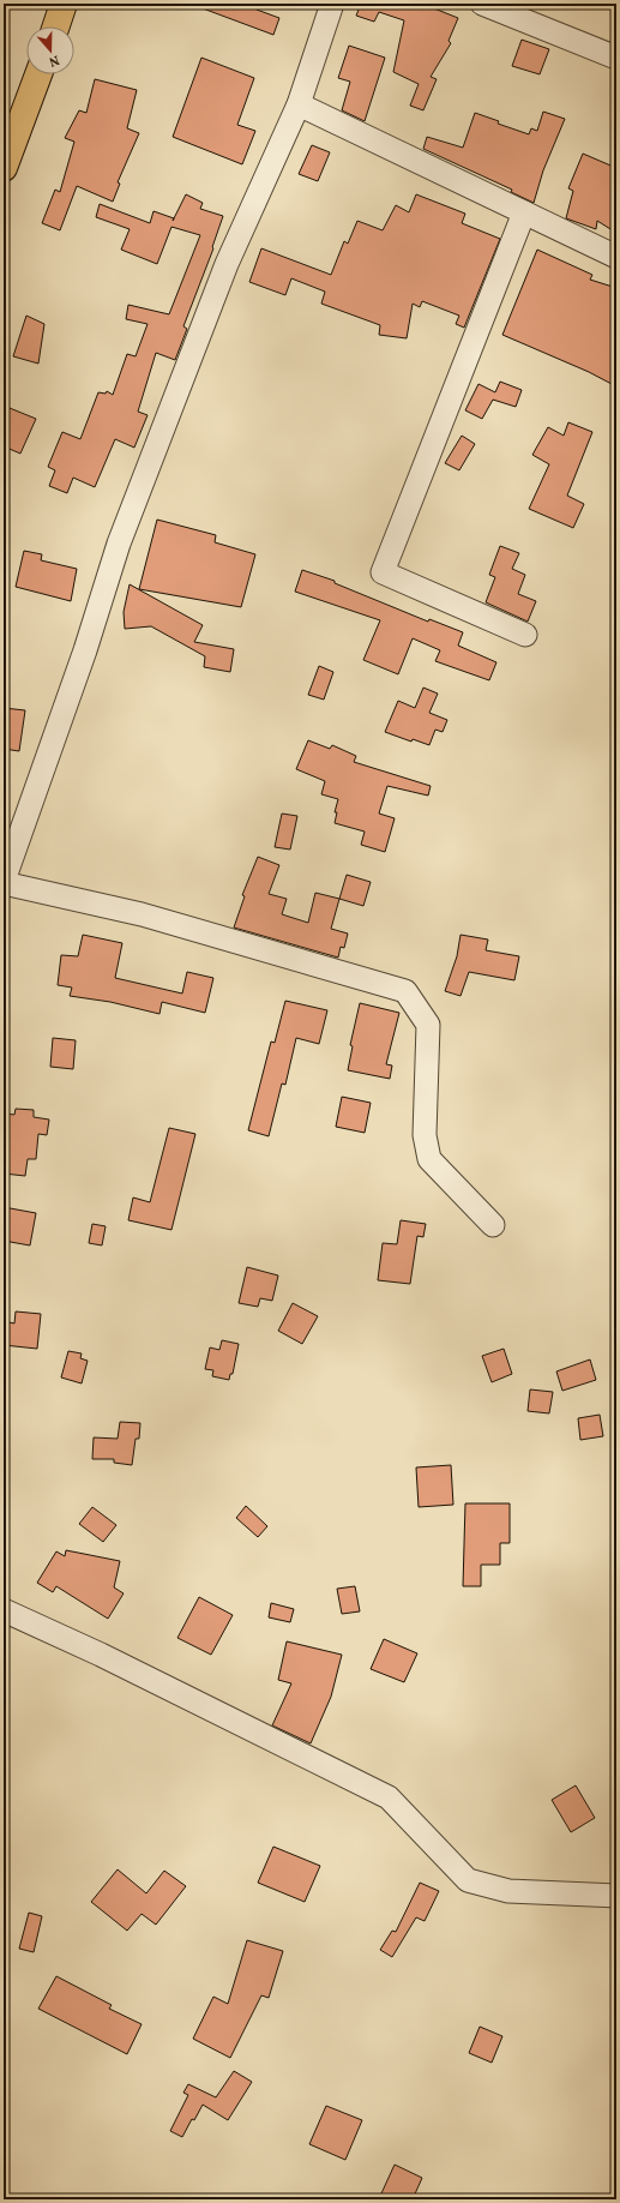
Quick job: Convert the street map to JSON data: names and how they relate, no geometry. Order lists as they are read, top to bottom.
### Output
{
  "north": "bottom"
}
